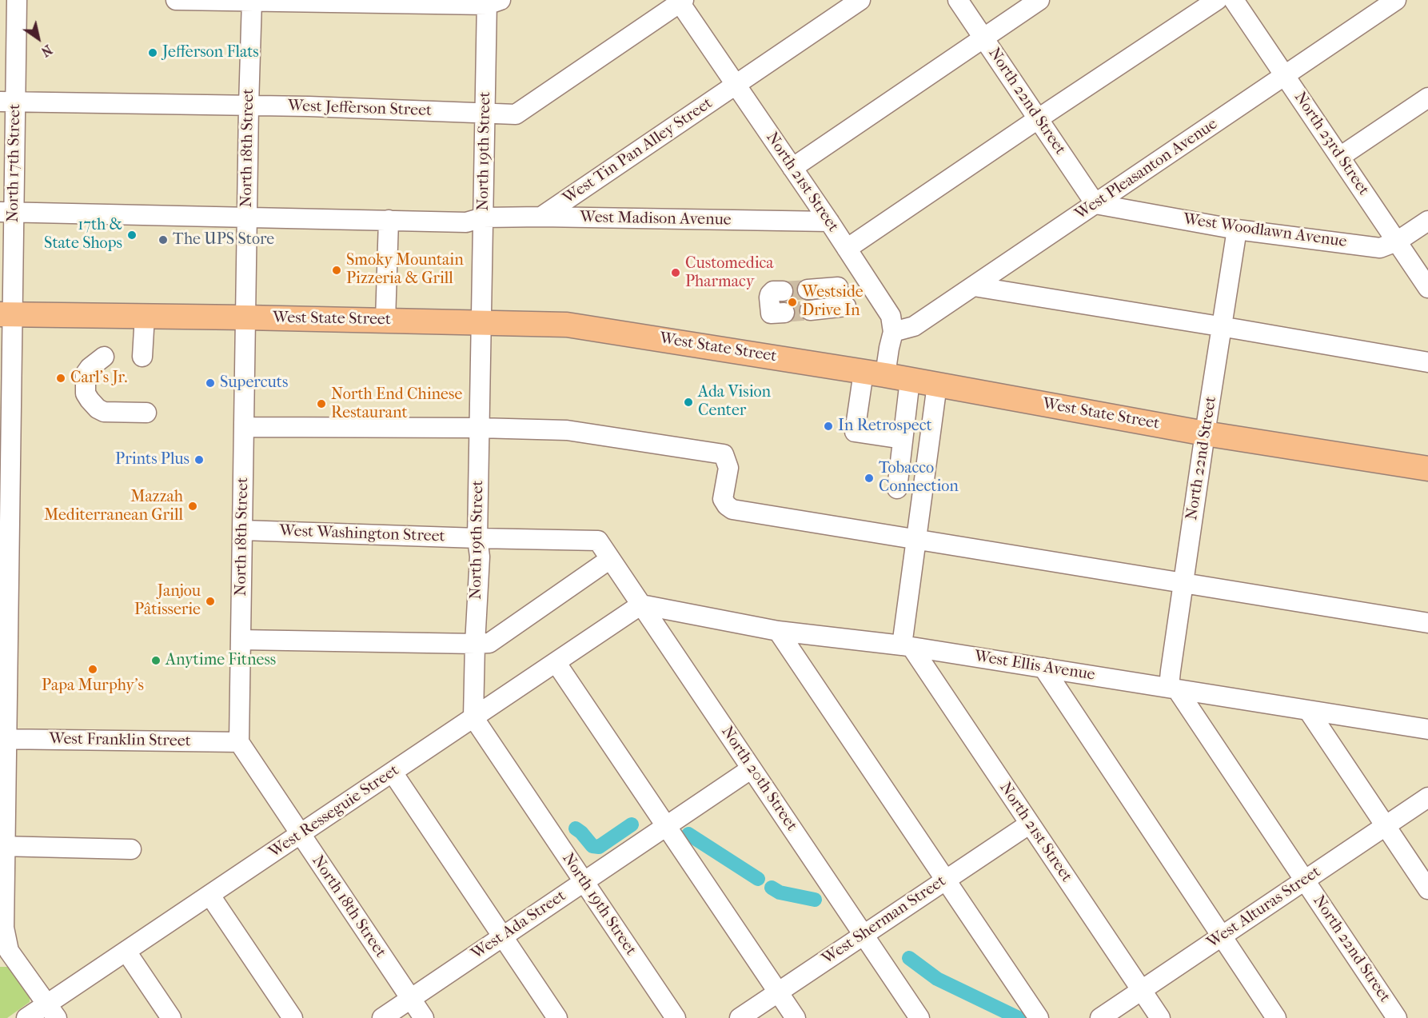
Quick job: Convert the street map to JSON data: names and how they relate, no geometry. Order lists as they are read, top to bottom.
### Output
{
  "streets": {
    "main road": ["West State Street"],
    "street": [
      "North 22nd Street",
      "West Jefferson Street",
      "North 23rd Street",
      "North 18th Street",
      "North 19th Street",
      "West Tin Pan Alley Street",
      "North 17th Street",
      "West Pleasanton Avenue",
      "North 21st Street",
      "West Madison Avenue",
      "West Woodlawn Avenue",
      "West Washington Street",
      "West Ellis Avenue",
      "West Franklin Street",
      "North 20th Street",
      "West Resseguie Street",
      "West Alturas Street",
      "West Sherman Street",
      "West Ada Street"
    ]
  },
  "crossings": [
    ["North 22nd Street", "West Pleasanton Avenue"],
    ["North 22nd Street", "West Woodlawn Avenue"],
    ["North 22nd Street", "West State Street"],
    ["North 22nd Street", "West Ellis Avenue"],
    ["North 22nd Street", "West Alturas Street"],
    ["West Jefferson Street", "North 18th Street"],
    ["West Jefferson Street", "North 19th Street"],
    ["West Jefferson Street", "North 17th Street"],
    ["West Jefferson Street", "North 21st Street"],
    ["North 23rd Street", "West Pleasanton Avenue"],
    ["North 23rd Street", "West Woodlawn Avenue"],
    ["North 18th Street", "West Madison Avenue"],
    ["North 18th Street", "West State Street"],
    ["North 18th Street", "West Washington Street"],
    ["North 18th Street", "West Franklin Street"],
    ["North 18th Street", "West Resseguie Street"],
    ["North 18th Street", "West Ada Street"],
    ["North 19th Street", "West Madison Avenue"],
    ["North 19th Street", "West State Street"],
    ["North 19th Street", "West Washington Street"],
    ["North 19th Street", "West Resseguie Street"],
    ["North 19th Street", "West Ada Street"],
    ["West Tin Pan Alley Street", "North 21st Street"],
    ["West Tin Pan Alley Street", "West Madison Avenue"],
    ["North 17th Street", "West Madison Avenue"],
    ["North 17th Street", "West State Street"],
    ["North 17th Street", "West Franklin Street"],
    ["North 17th Street", "West Resseguie Street"],
    ["West Pleasanton Avenue", "North 21st Street"],
    ["West Pleasanton Avenue", "West Woodlawn Avenue"],
    ["North 21st Street", "West Madison Avenue"],
    ["North 21st Street", "West State Street"],
    ["North 21st Street", "West Ellis Avenue"],
    ["North 21st Street", "West Alturas Street"],
    ["North 21st Street", "West Sherman Street"],
    ["West Washington Street", "North 20th Street"],
    ["West Ellis Avenue", "North 20th Street"],
    ["West Ellis Avenue", "West Resseguie Street"],
    ["North 20th Street", "West Resseguie Street"],
    ["North 20th Street", "West Sherman Street"],
    ["North 20th Street", "West Ada Street"]
  ],
  "places": [
    "Jefferson Flats",
    "17th & State Shops",
    "The UPS Store",
    "Smoky Mountain Pizzeria & Grill",
    "Customedica Pharmacy",
    "Westside Drive In",
    "Carl's Jr.",
    "Supercuts",
    "Ada Vision Center",
    "North End Chinese Restaurant",
    "In Retrospect",
    "Prints Plus",
    "Tobacco Connection",
    "Mazzah Mediterranean Grill",
    "Janjou Pâtisserie",
    "Anytime Fitness",
    "Papa Murphy's"
  ],
  "north": "bottom right"
}
